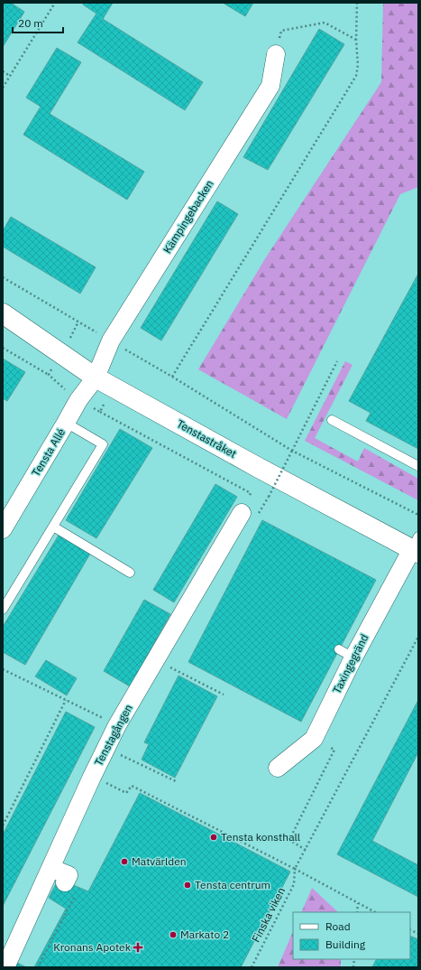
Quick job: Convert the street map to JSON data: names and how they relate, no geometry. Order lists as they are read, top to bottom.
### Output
{
  "streets": {
    "street": [
      "Kämpingebacken",
      "Tenstastråket",
      "Tensta Allé",
      "Taxingegränd",
      "Tenstagången"
    ],
    "path": ["Finska viken"]
  },
  "crossings": [
    ["Kämpingebacken", "Tenstastråket"],
    ["Kämpingebacken", "Tensta Allé"],
    ["Tenstastråket", "Tensta Allé"],
    ["Tenstastråket", "Taxingegränd"]
  ],
  "places": {
    "other": [
      "Tensta konsthall",
      "Matvärlden",
      "Tensta centrum",
      "Markato 2"
    ],
    "health": ["Kronans Apotek"]
  },
  "legend": ["Road", "Building"],
  "scale_bar": "20 m"
}
